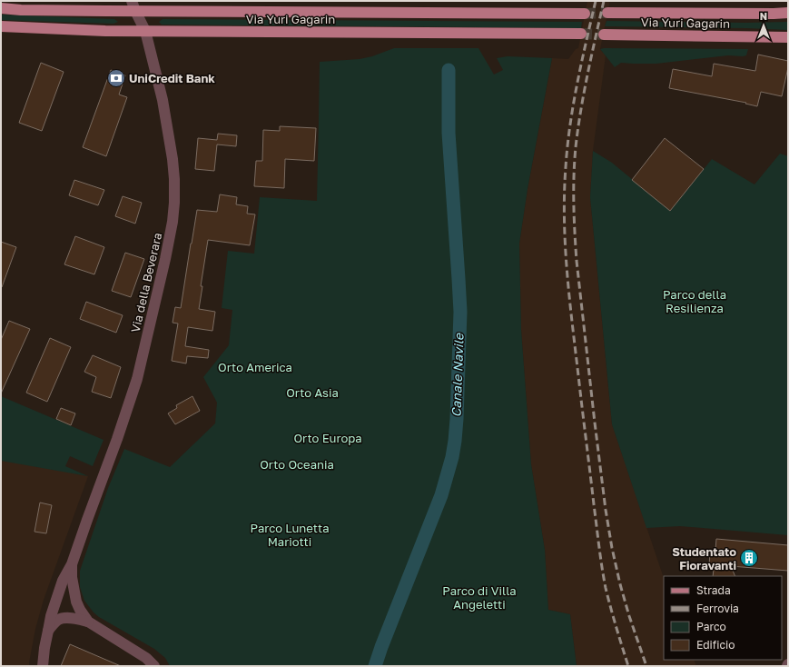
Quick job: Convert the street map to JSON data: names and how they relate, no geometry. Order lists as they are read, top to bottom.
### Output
{
  "streets": {
    "main road": ["Via Yuri Gagarin"],
    "street": ["Via della Beverara"]
  },
  "crossings": [
    ["Via Yuri Gagarin", "Via della Beverara"]
  ],
  "water": ["Canale Navile"],
  "parks": [
    "Parco della Resilienza",
    "Orto America",
    "Orto Asia",
    "Orto Europa",
    "Orto Oceania",
    "Parco Lunetta Mariotti",
    "Parco di Villa Angeletti"
  ],
  "places": {
    "bank": ["UniCredit Bank"],
    "building": ["Studentato Fioravanti"]
  },
  "legend": [
    "Strada",
    "Ferrovia",
    "Parco",
    "Edificio"
  ],
  "north": "top"
}
